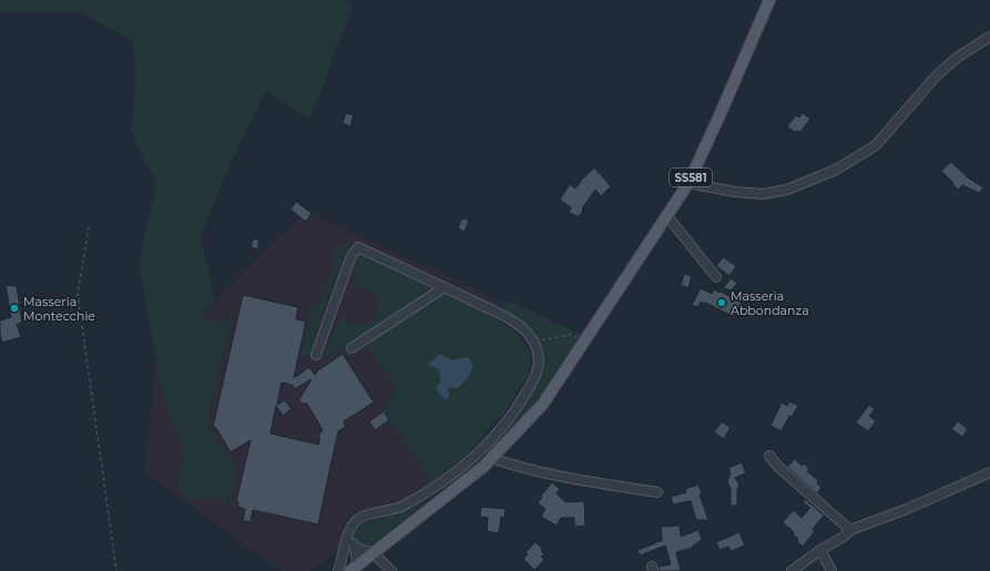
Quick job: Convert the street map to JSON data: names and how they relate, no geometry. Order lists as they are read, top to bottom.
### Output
{
  "streets": {
    "main road": ["SS581"]
  },
  "places": ["Masseria Abbondanza", "Masseria Montecchie"]
}
